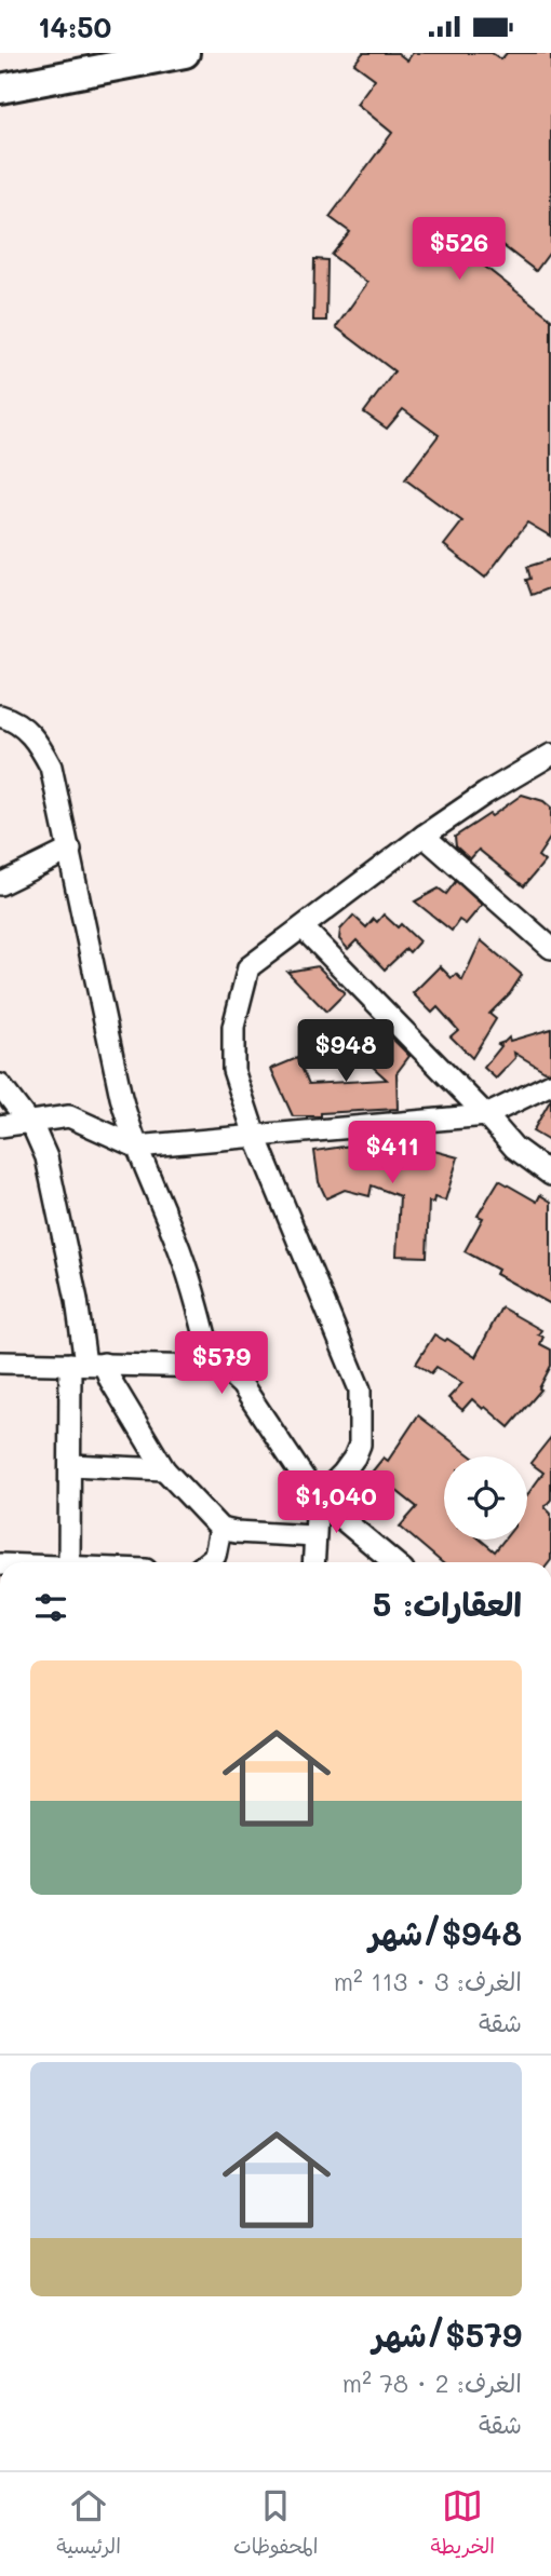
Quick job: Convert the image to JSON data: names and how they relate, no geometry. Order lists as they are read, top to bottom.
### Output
{
  "page": {
    "status": "14:50",
    "price": [
      "$526",
      "$948",
      "$411",
      "$579",
      "$1,040"
    ],
    "heading": "العقارات: 5",
    "list": [
      {
        "name": "$948/شهر",
        "note": "الغرف: 3 · 113 m² · شقة"
      },
      {
        "name": "$579/شهر",
        "note": "الغرف: 2 · 78 m² · شقة"
      }
    ],
    "tabs": ["الخريطة", "المحفوظات", "الرئيسية"]
  }
}
